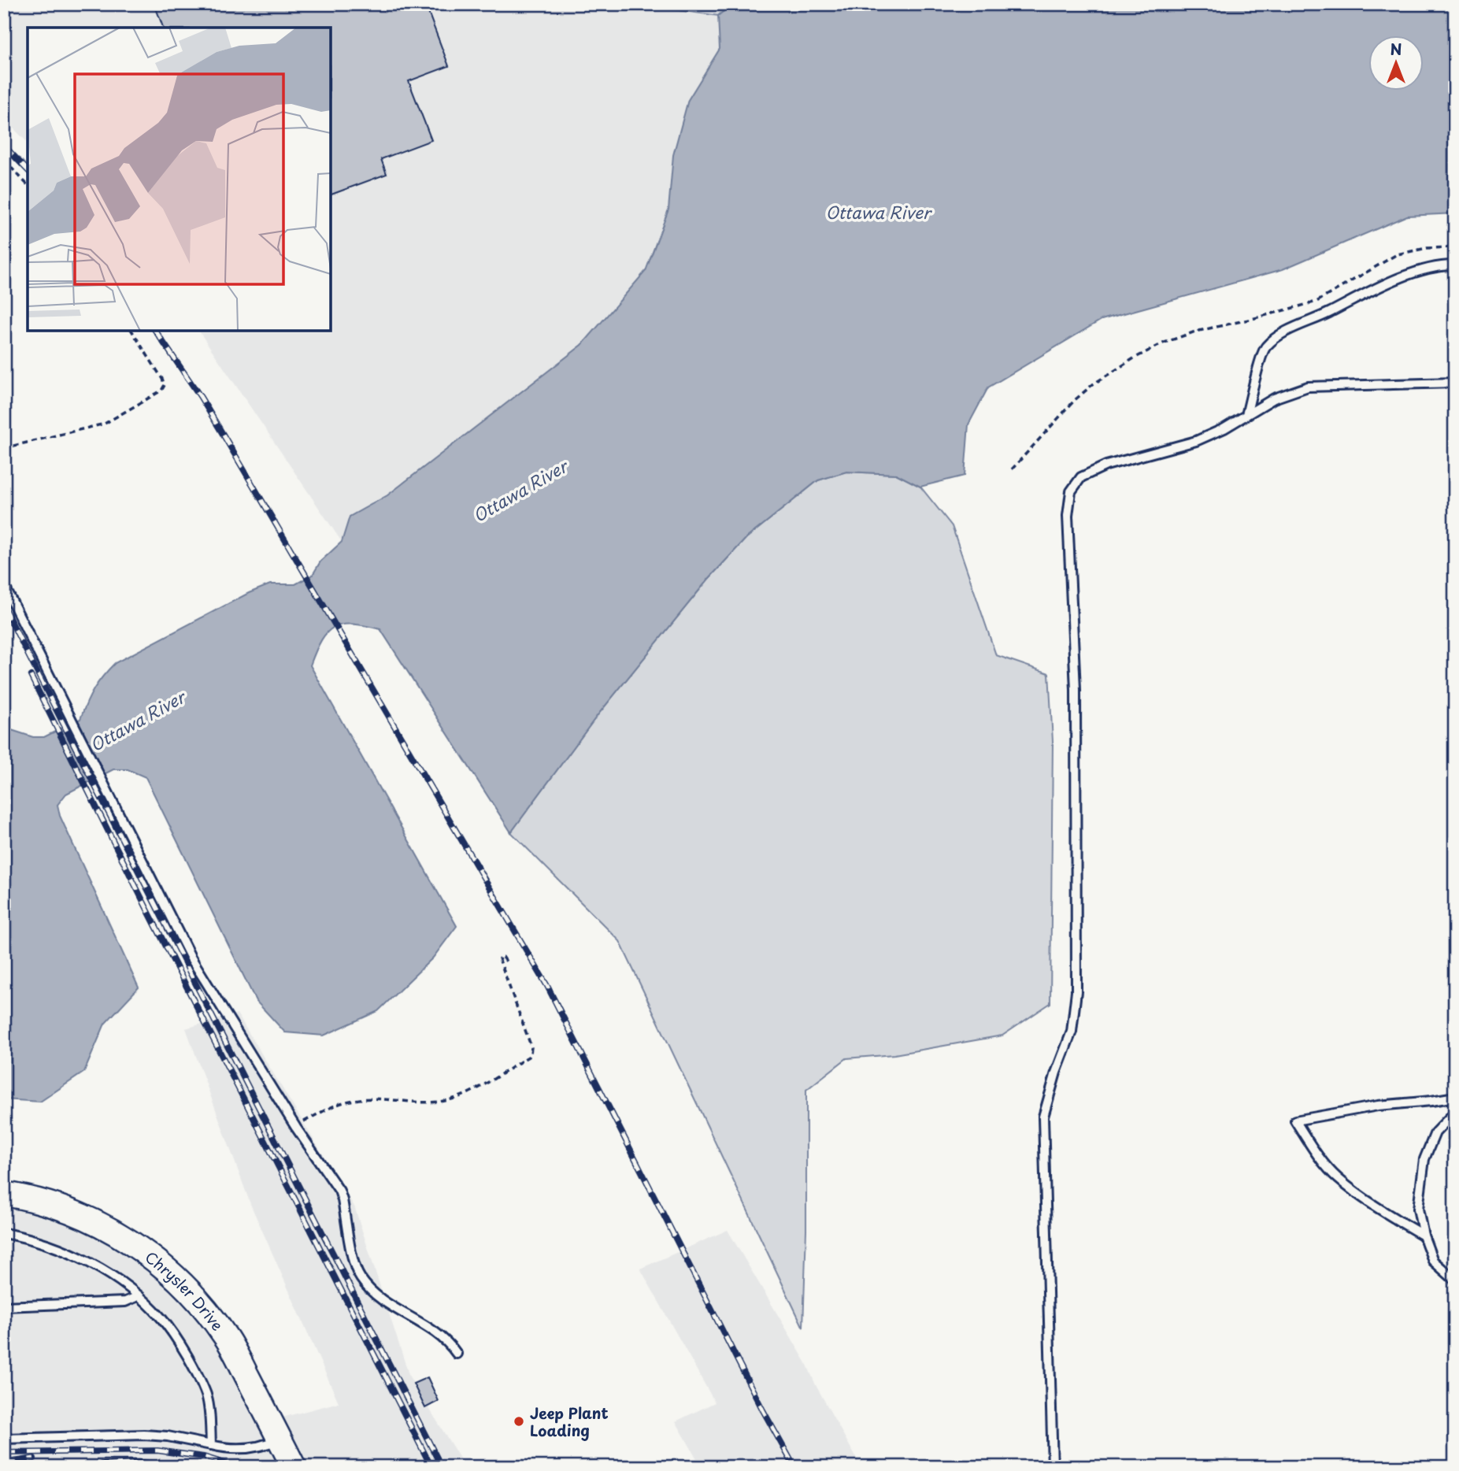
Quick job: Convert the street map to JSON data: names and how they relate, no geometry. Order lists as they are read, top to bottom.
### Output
{
  "streets": {
    "street": ["Chrysler Drive"]
  },
  "water": ["Ottawa River"],
  "places": ["Jeep Plant Loading"],
  "north": "top"
}
